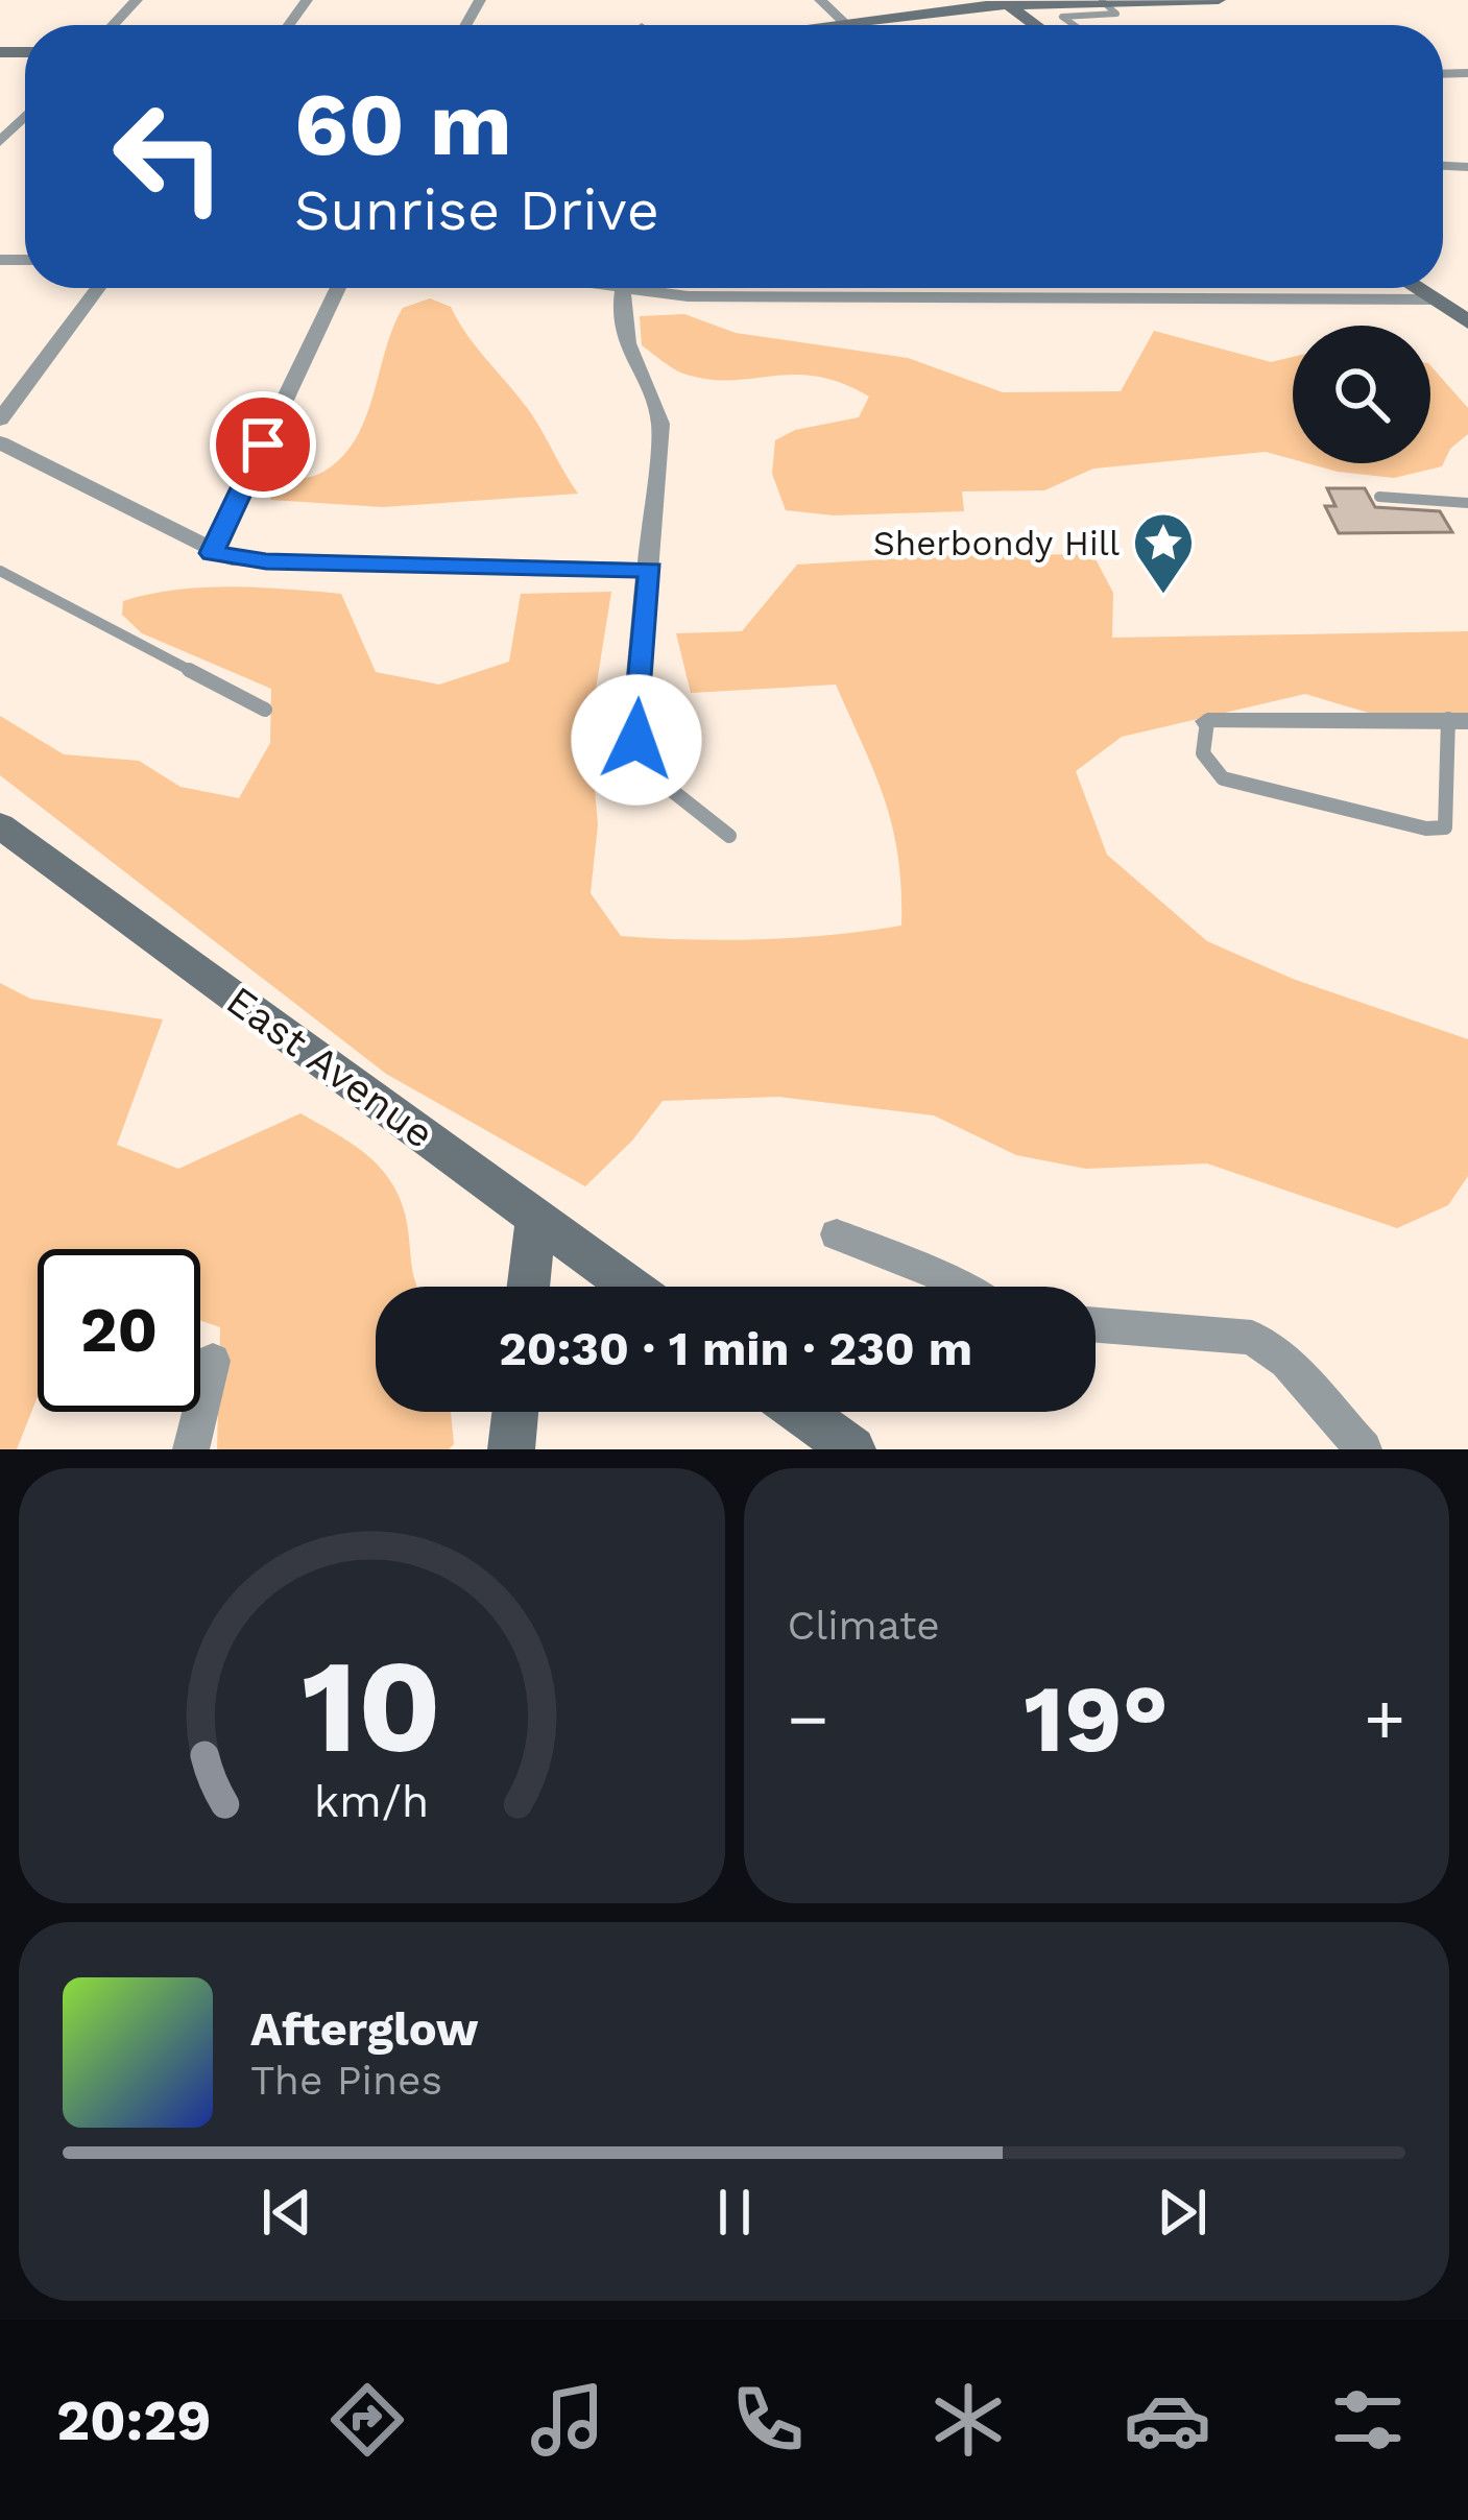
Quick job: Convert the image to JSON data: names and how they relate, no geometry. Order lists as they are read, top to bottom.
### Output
{
  "streets": {
    "main road": ["East Avenue"]
  },
  "places": {
    "place": ["Sherbondy Hill"]
  },
  "page": {
    "turn": ["60 m", "Sunrise Drive"],
    "limit": "20",
    "trip": "20:30 · 1 min · 230 m",
    "tile": "Climate",
    "heat": ["−", "19°", "+"],
    "song": ["Afterglow", "The Pines"],
    "tabs": "20:29",
    "gauge": ["10", "km/h"]
  }
}
